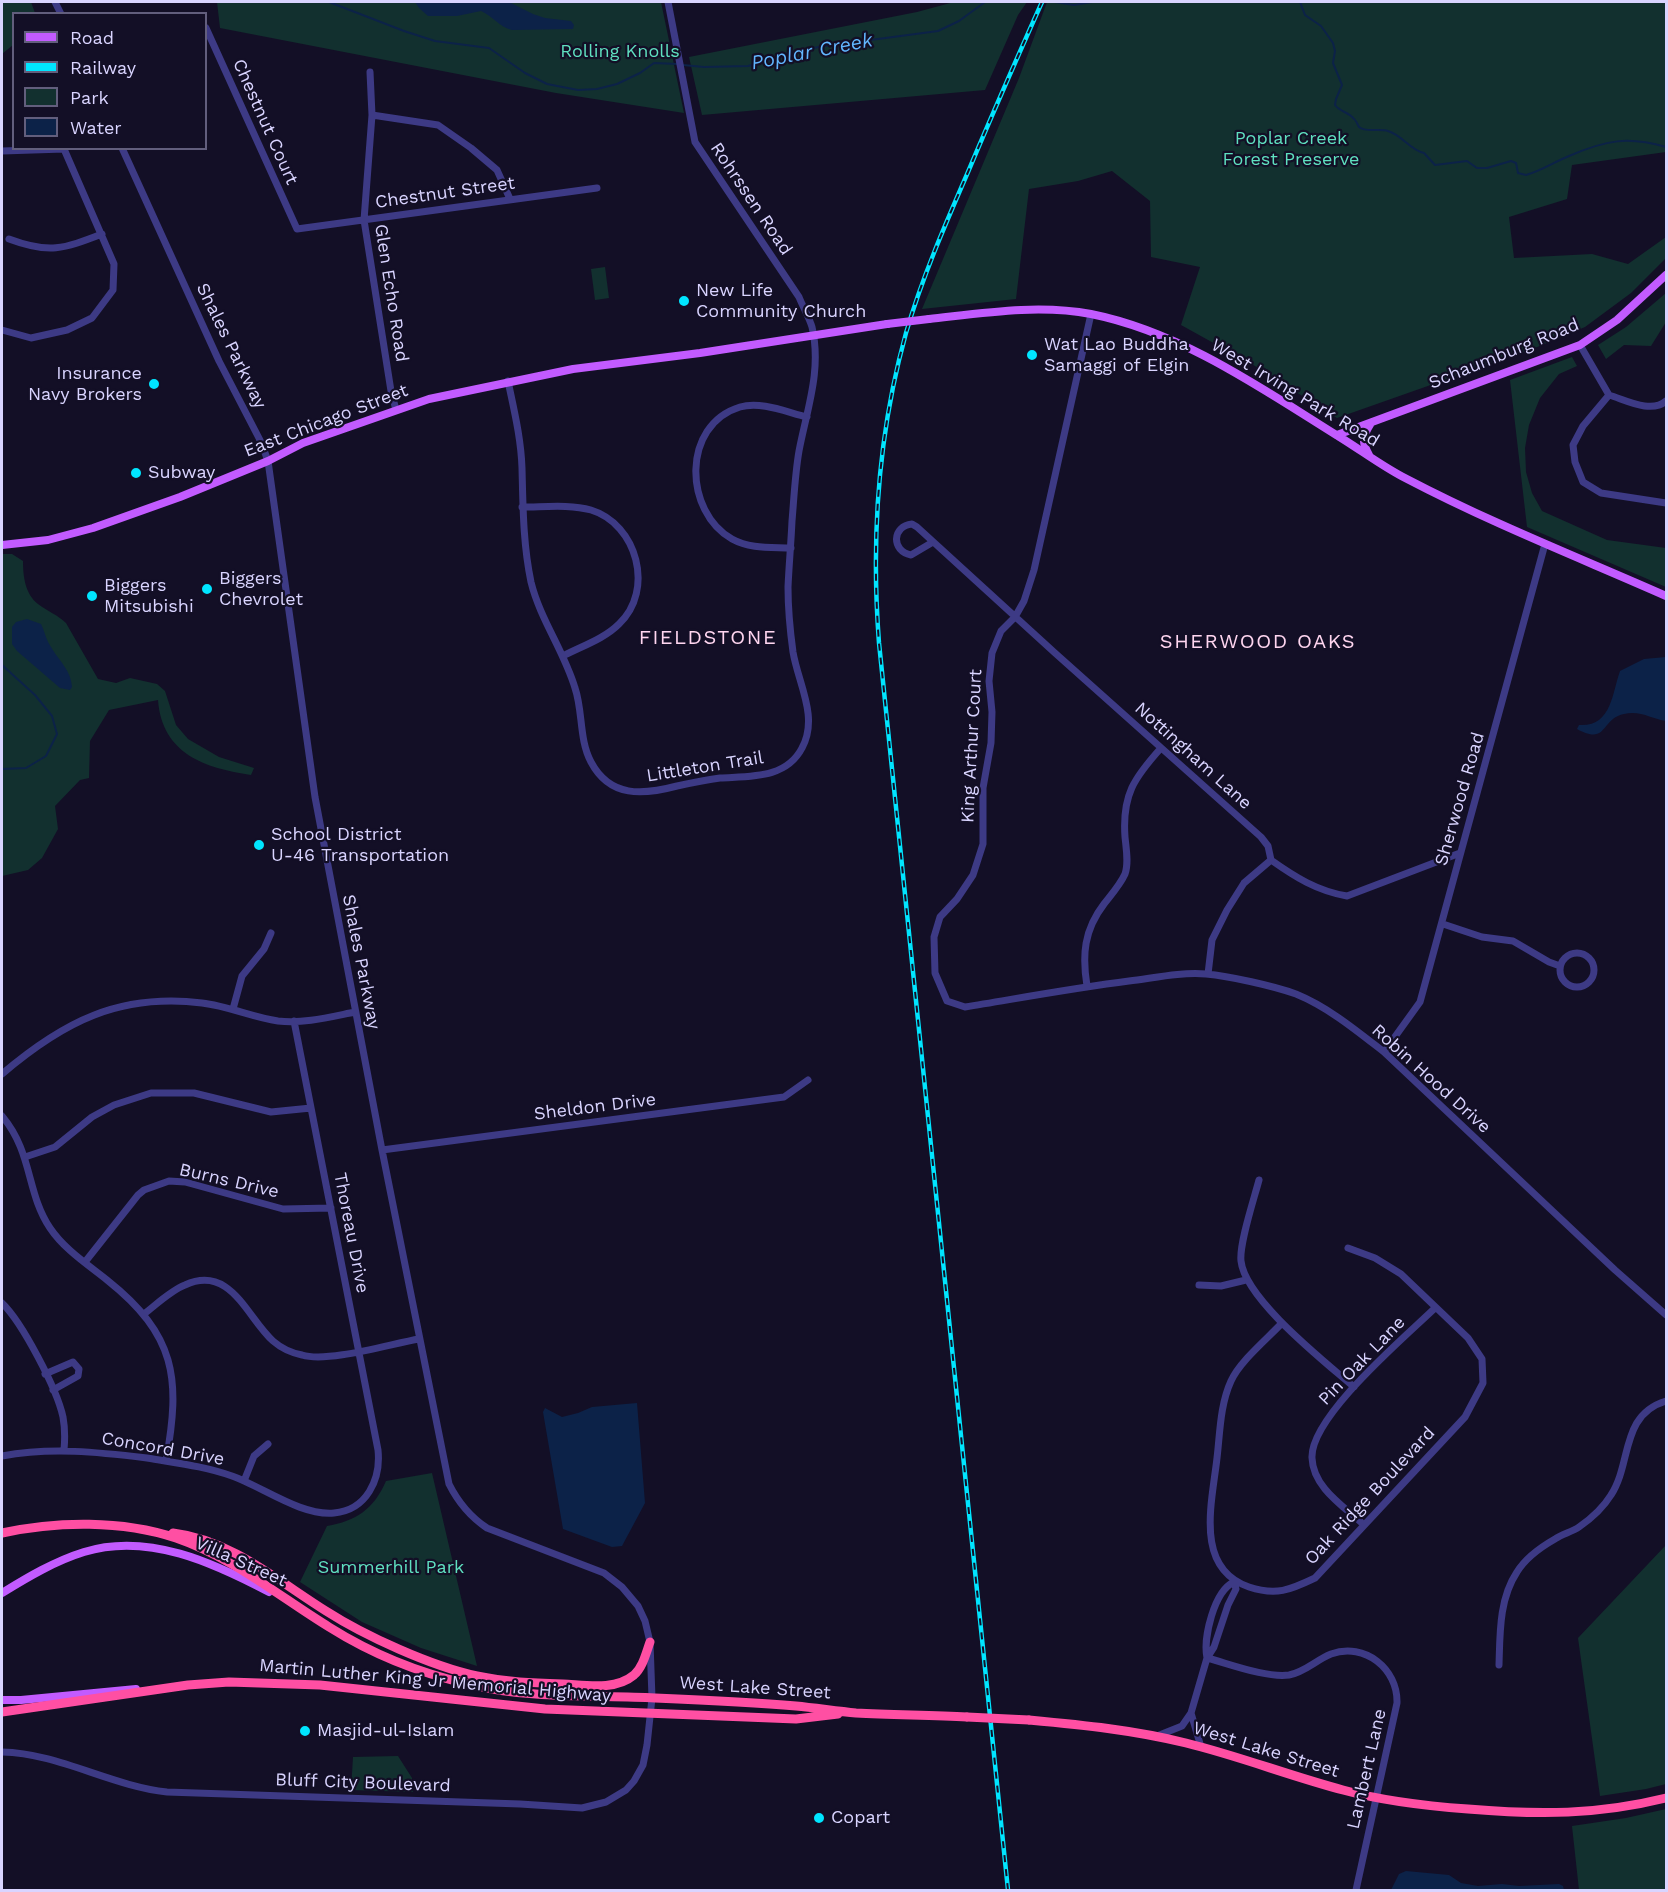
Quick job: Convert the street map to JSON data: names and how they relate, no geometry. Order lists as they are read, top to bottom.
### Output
{
  "streets": {
    "highway": ["Martin Luther King Jr Memorial Highway", "West Lake Street"],
    "main road": [
      "Schaumburg Road",
      "West Irving Park Road",
      "East Chicago Street",
      "Villa Street"
    ],
    "street": [
      "Chestnut Court",
      "Chestnut Street",
      "Rohrssen Road",
      "Glen Echo Road",
      "Shales Parkway",
      "King Arthur Court",
      "Nottingham Lane",
      "Littleton Trail",
      "Sherwood Road",
      "Robin Hood Drive",
      "Sheldon Drive",
      "Burns Drive",
      "Thoreau Drive",
      "Pin Oak Lane",
      "Concord Drive",
      "Oak Ridge Boulevard",
      "Lambert Lane",
      "Bluff City Boulevard"
    ]
  },
  "crossings": [
    ["Chestnut Court", "Chestnut Street"],
    ["Chestnut Street", "Glen Echo Road"],
    ["Rohrssen Road", "West Irving Park Road"],
    ["Rohrssen Road", "East Chicago Street"],
    ["Rohrssen Road", "Littleton Trail"],
    ["Glen Echo Road", "East Chicago Street"],
    ["Shales Parkway", "East Chicago Street"],
    ["Shales Parkway", "Sheldon Drive"],
    ["Shales Parkway", "Martin Luther King Jr Memorial Highway"],
    ["Shales Parkway", "West Lake Street"],
    ["Shales Parkway", "Bluff City Boulevard"],
    ["Schaumburg Road", "West Irving Park Road"],
    ["West Irving Park Road", "East Chicago Street"],
    ["West Irving Park Road", "King Arthur Court"],
    ["West Irving Park Road", "Littleton Trail"],
    ["West Irving Park Road", "Sherwood Road"],
    ["East Chicago Street", "Littleton Trail"],
    ["King Arthur Court", "Nottingham Lane"],
    ["King Arthur Court", "Robin Hood Drive"],
    ["Sherwood Road", "Robin Hood Drive"],
    ["Burns Drive", "Thoreau Drive"],
    ["Thoreau Drive", "Concord Drive"],
    ["Pin Oak Lane", "Oak Ridge Boulevard"],
    ["Villa Street", "Martin Luther King Jr Memorial Highway"],
    ["Martin Luther King Jr Memorial Highway", "West Lake Street"],
    ["Martin Luther King Jr Memorial Highway", "Bluff City Boulevard"],
    ["West Lake Street", "Lambert Lane"],
    ["West Lake Street", "Bluff City Boulevard"]
  ],
  "districts": ["FIELDSTONE", "SHERWOOD OAKS"],
  "water": ["Poplar Creek"],
  "parks": ["Rolling Knolls", "Poplar Creek Forest Preserve", "Summerhill Park"],
  "places": [
    "New Life Community Church",
    "Wat Lao Buddha Samaggi of Elgin",
    "Insurance Navy Brokers",
    "Subway",
    "Biggers Chevrolet",
    "Biggers Mitsubishi",
    "School District U-46 Transportation",
    "Masjid-ul-Islam",
    "Copart"
  ],
  "legend": [
    "Road",
    "Railway",
    "Park",
    "Water"
  ]
}
